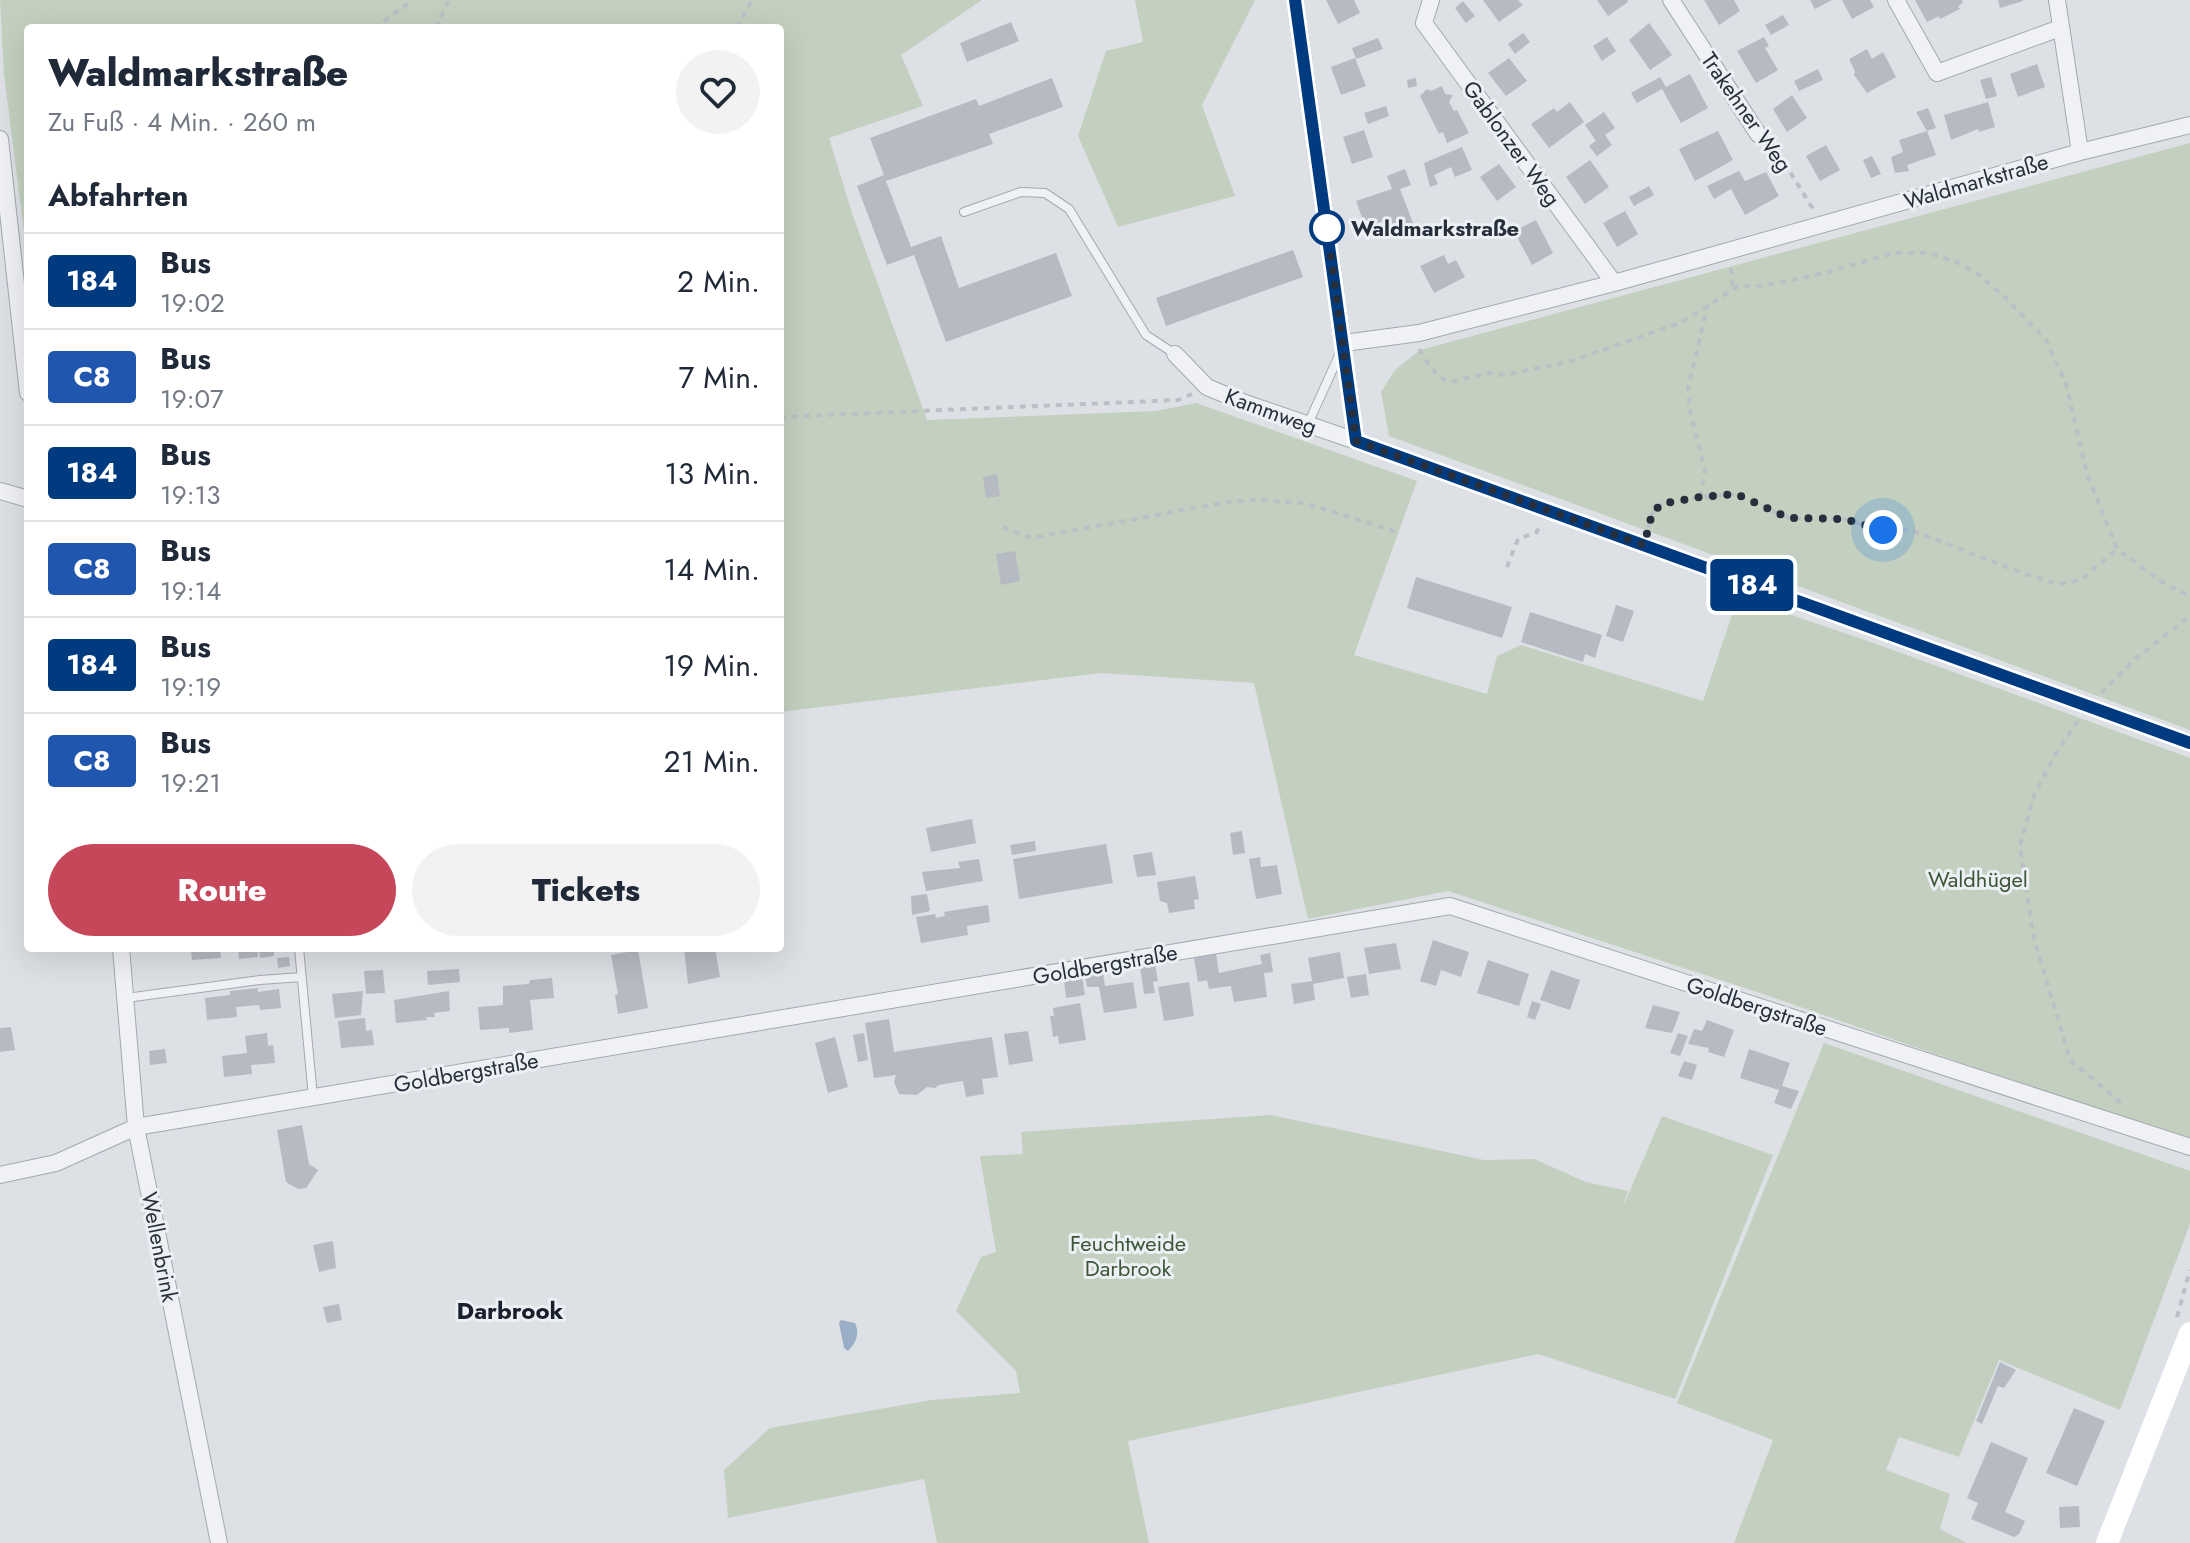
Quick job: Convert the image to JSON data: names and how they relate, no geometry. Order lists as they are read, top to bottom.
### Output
{
  "streets": {
    "street": [
      "Trakehner Weg",
      "Gablonzer Weg",
      "Waldmarkstraße",
      "Kammweg",
      "Goldbergstraße",
      "Wellenbrink"
    ]
  },
  "crossings": [
    ["Trakehner Weg", "Waldmarkstraße"],
    ["Gablonzer Weg", "Waldmarkstraße"],
    ["Goldbergstraße", "Wellenbrink"]
  ],
  "districts": ["Darbrook"],
  "parks": ["Waldhügel", "Feuchtweide Darbrook"],
  "places": ["Waldmarkstraße"],
  "lines": ["bus line 184"],
  "page": {
    "on_map": "184",
    "heading": [
      ["Waldmarkstraße", "Zu Fuß · 4 Min. · 260 m"],
      "Abfahrten"
    ],
    "list": [
      {
        "mark": "184",
        "name": "Bus",
        "note": "19:02",
        "value": "2 Min."
      },
      {
        "mark": "C8",
        "name": "Bus",
        "note": "19:07",
        "value": "7 Min."
      },
      {
        "mark": "184",
        "name": "Bus",
        "note": "19:13",
        "value": "13 Min."
      },
      {
        "mark": "C8",
        "name": "Bus",
        "note": "19:14",
        "value": "14 Min."
      },
      {
        "mark": "184",
        "name": "Bus",
        "note": "19:19",
        "value": "19 Min."
      },
      {
        "mark": "C8",
        "name": "Bus",
        "note": "19:21",
        "value": "21 Min."
      }
    ],
    "buttons": ["Route", "Tickets"]
  }
}
